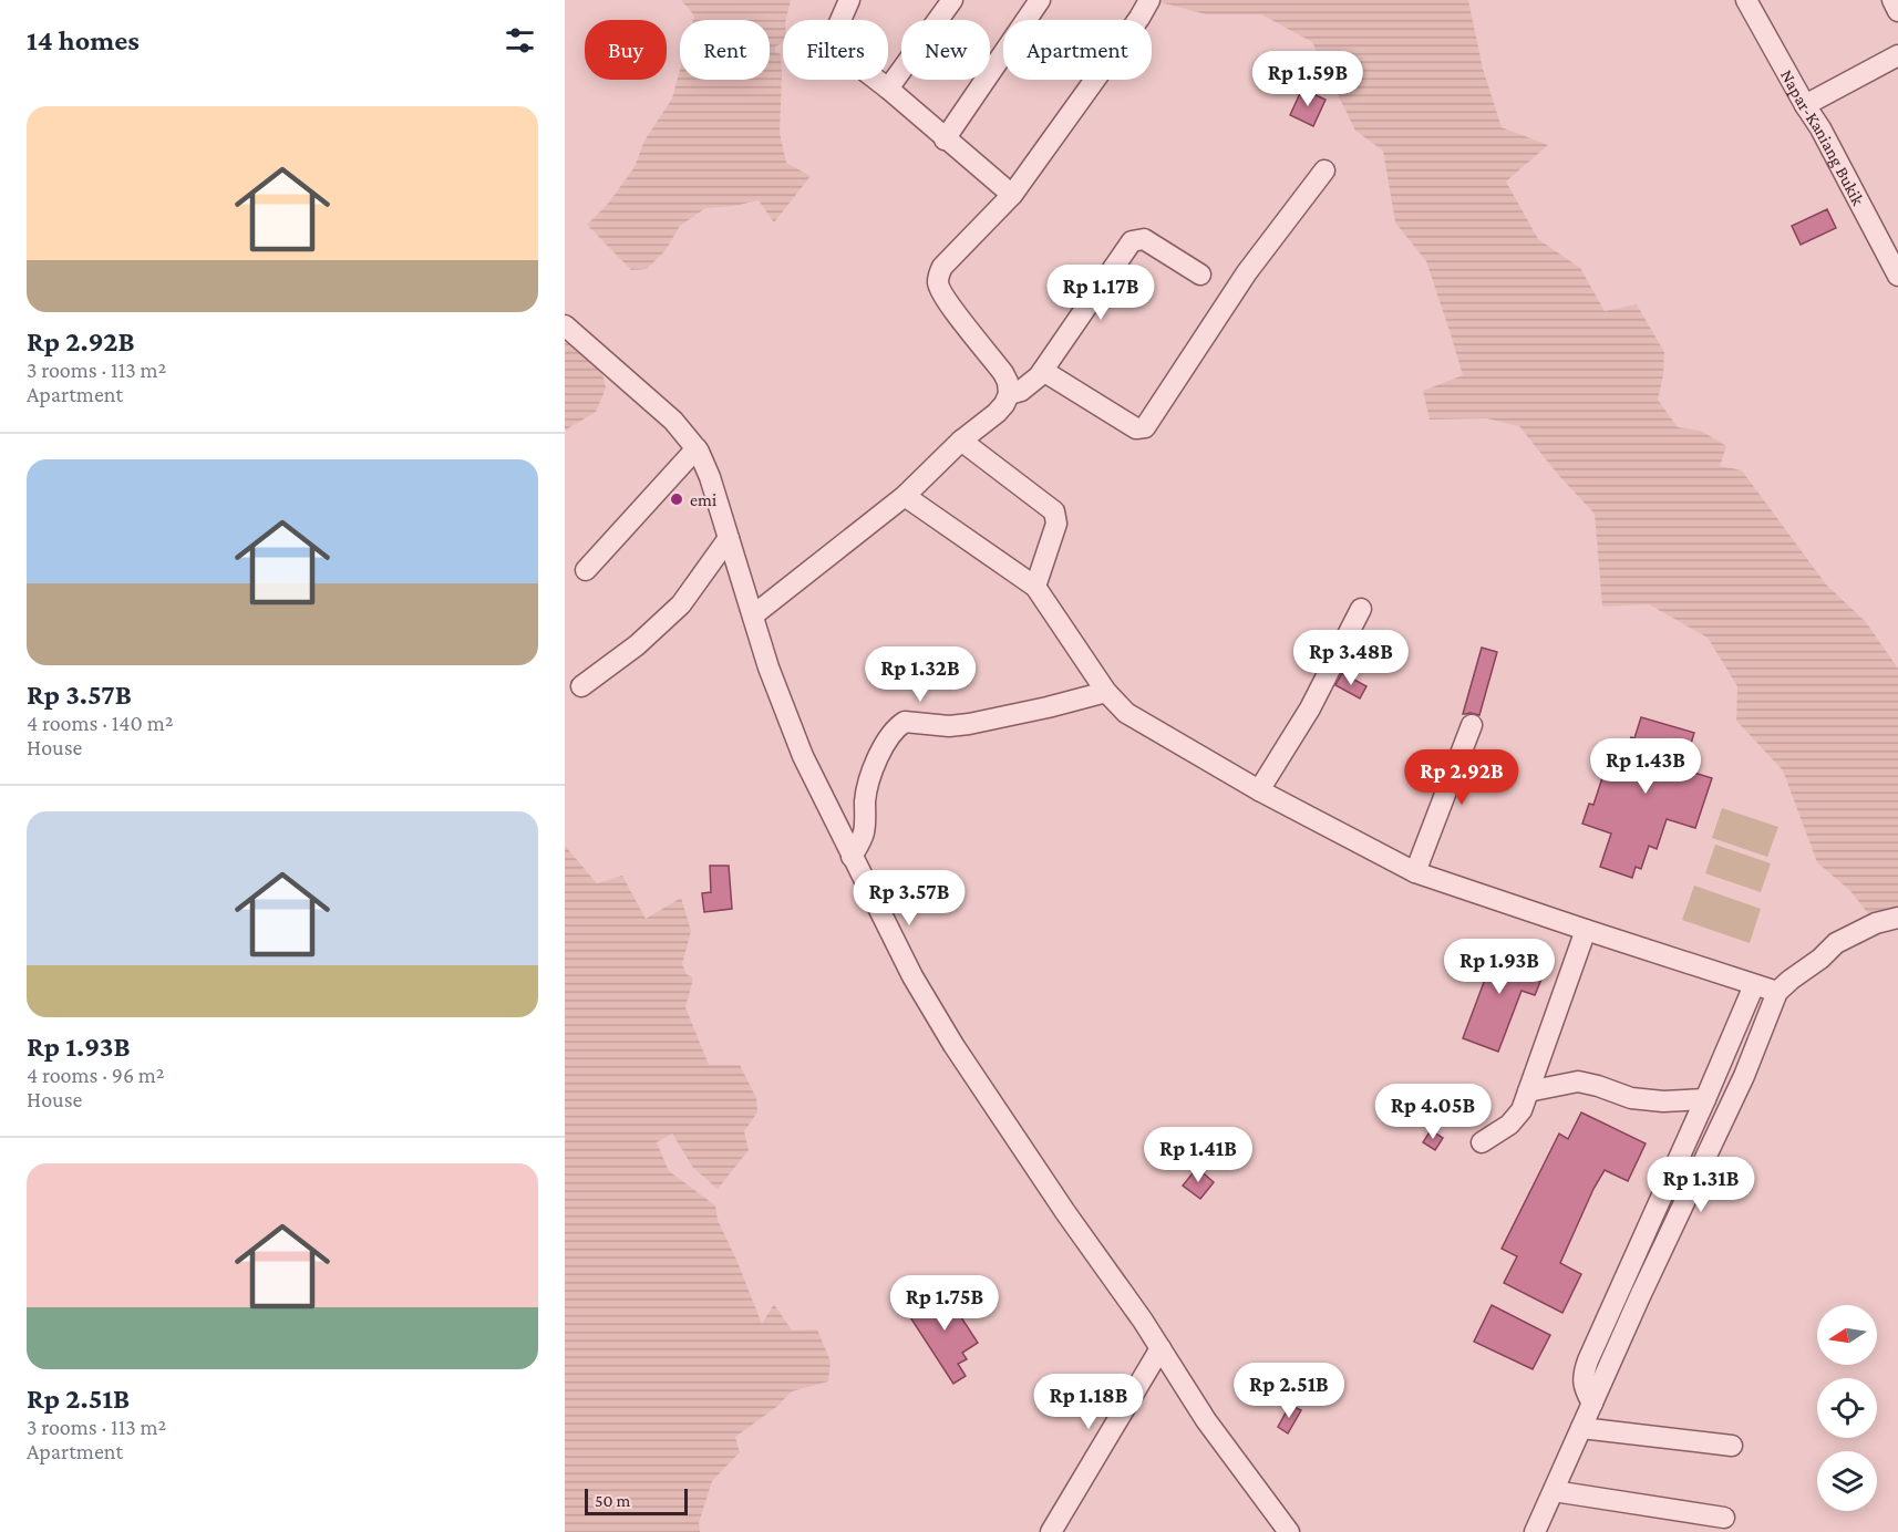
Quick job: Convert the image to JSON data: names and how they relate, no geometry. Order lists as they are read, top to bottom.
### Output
{
  "streets": {
    "street": ["Napar-Kaniang Bukik"]
  },
  "places": ["emi"],
  "scale_bar": "50 m",
  "north": "left",
  "page": {
    "heading": "14 homes",
    "chip": [
      "Buy",
      "Rent",
      "Filters",
      "New",
      "Apartment"
    ],
    "price": [
      "Rp 1.59B",
      "Rp 1.17B",
      "Rp 3.48B",
      "Rp 1.32B",
      "Rp 1.43B",
      "Rp 2.92B",
      "Rp 3.57B",
      "Rp 1.93B",
      "Rp 4.05B",
      "Rp 1.41B",
      "Rp 1.31B",
      "Rp 1.75B",
      "Rp 2.51B",
      "Rp 1.18B"
    ],
    "list": [
      {
        "name": "Rp 2.92B",
        "note": "3 rooms · 113 m² · Apartment"
      },
      {
        "name": "Rp 3.57B",
        "note": "4 rooms · 140 m² · House"
      },
      {
        "name": "Rp 1.93B",
        "note": "4 rooms · 96 m² · House"
      },
      {
        "name": "Rp 2.51B",
        "note": "3 rooms · 113 m² · Apartment"
      }
    ],
    "scale": "50 m"
  }
}
